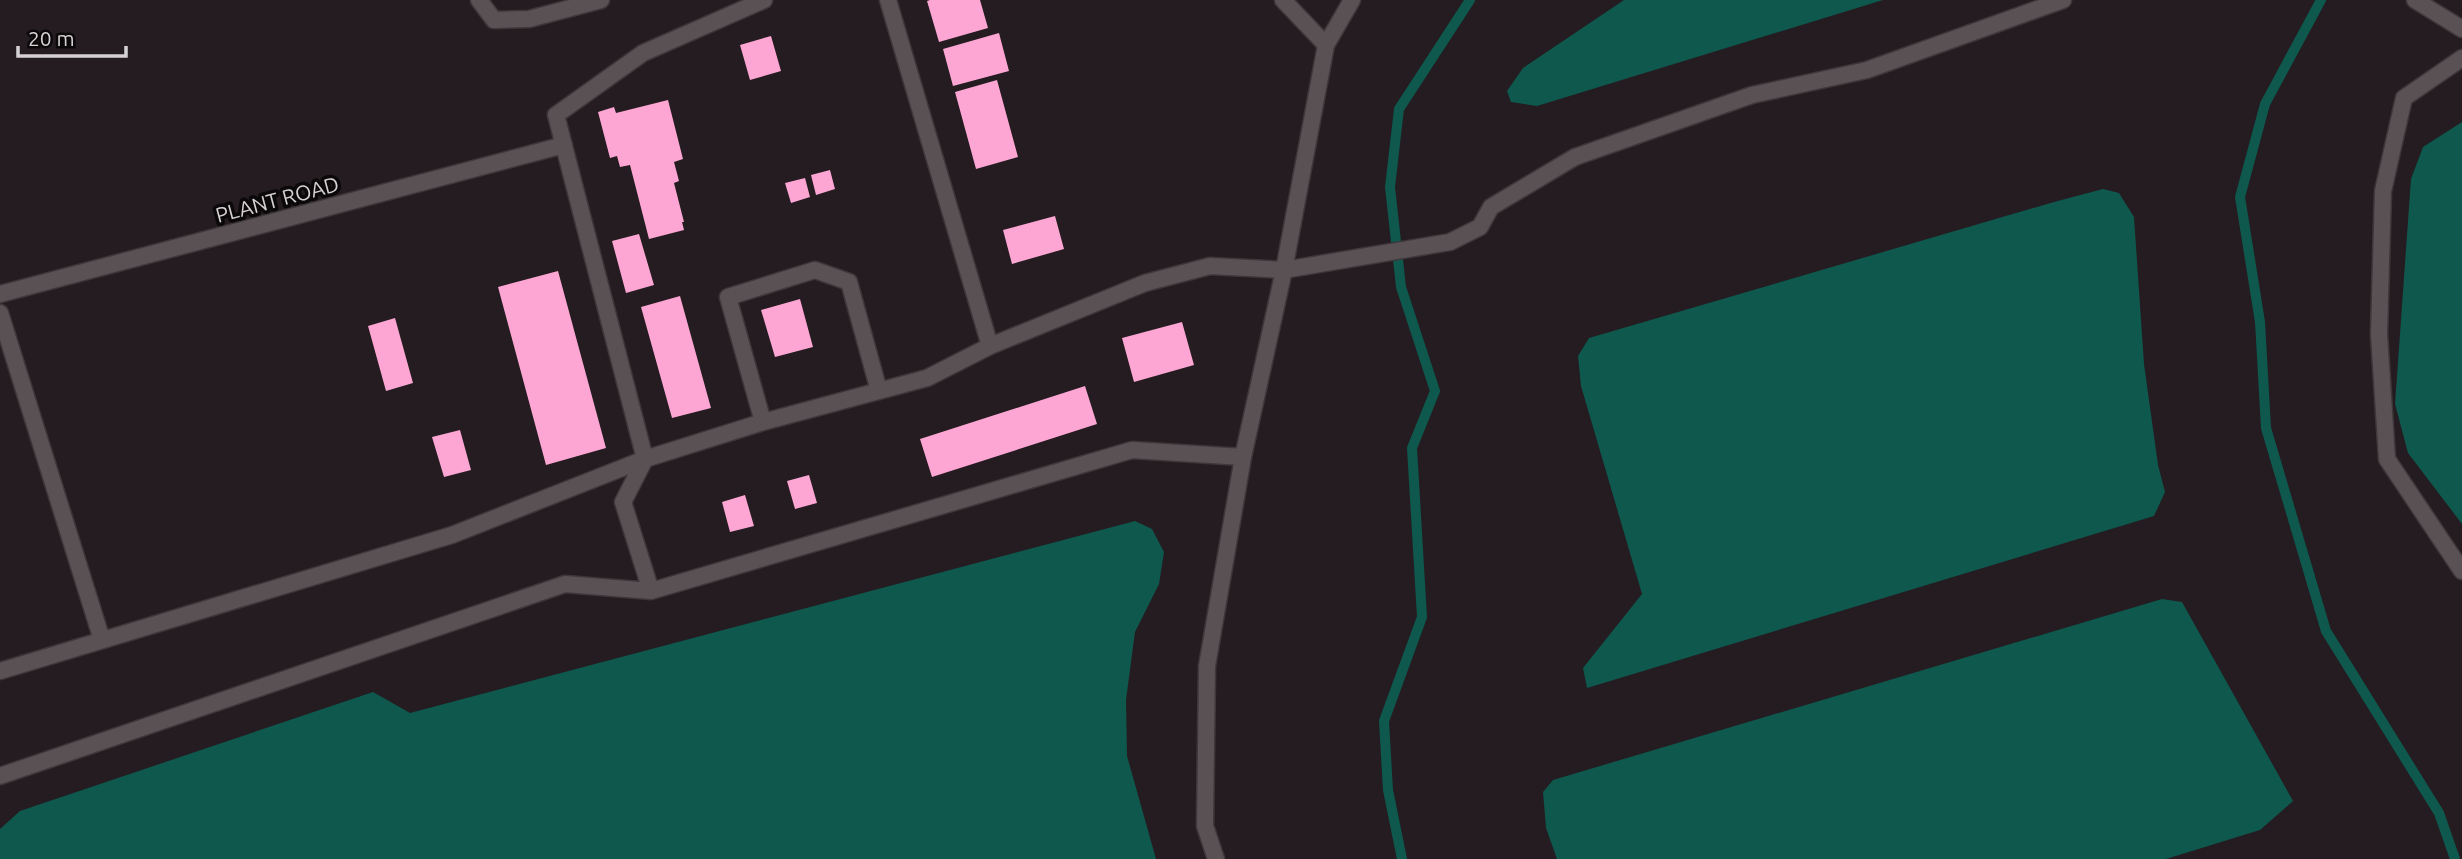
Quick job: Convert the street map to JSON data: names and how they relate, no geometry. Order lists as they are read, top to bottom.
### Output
{
  "streets": {
    "lane": ["PLANT ROAD"]
  },
  "scale_bar": "20 m"
}
